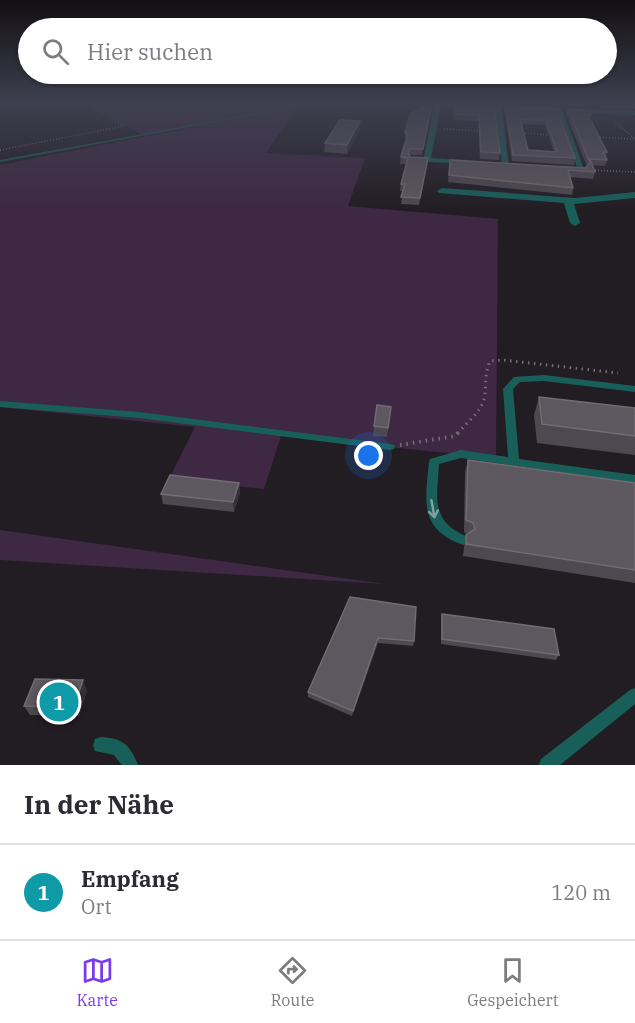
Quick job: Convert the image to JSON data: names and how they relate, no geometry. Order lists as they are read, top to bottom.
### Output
{
  "page": {
    "search": "Hier suchen",
    "pins": "1",
    "heading": "In der Nähe",
    "list": [
      {
        "mark": "1",
        "name": "Empfang",
        "note": "Ort",
        "value": "120 m"
      }
    ],
    "nav": ["Karte", "Route", "Gespeichert"]
  }
}
